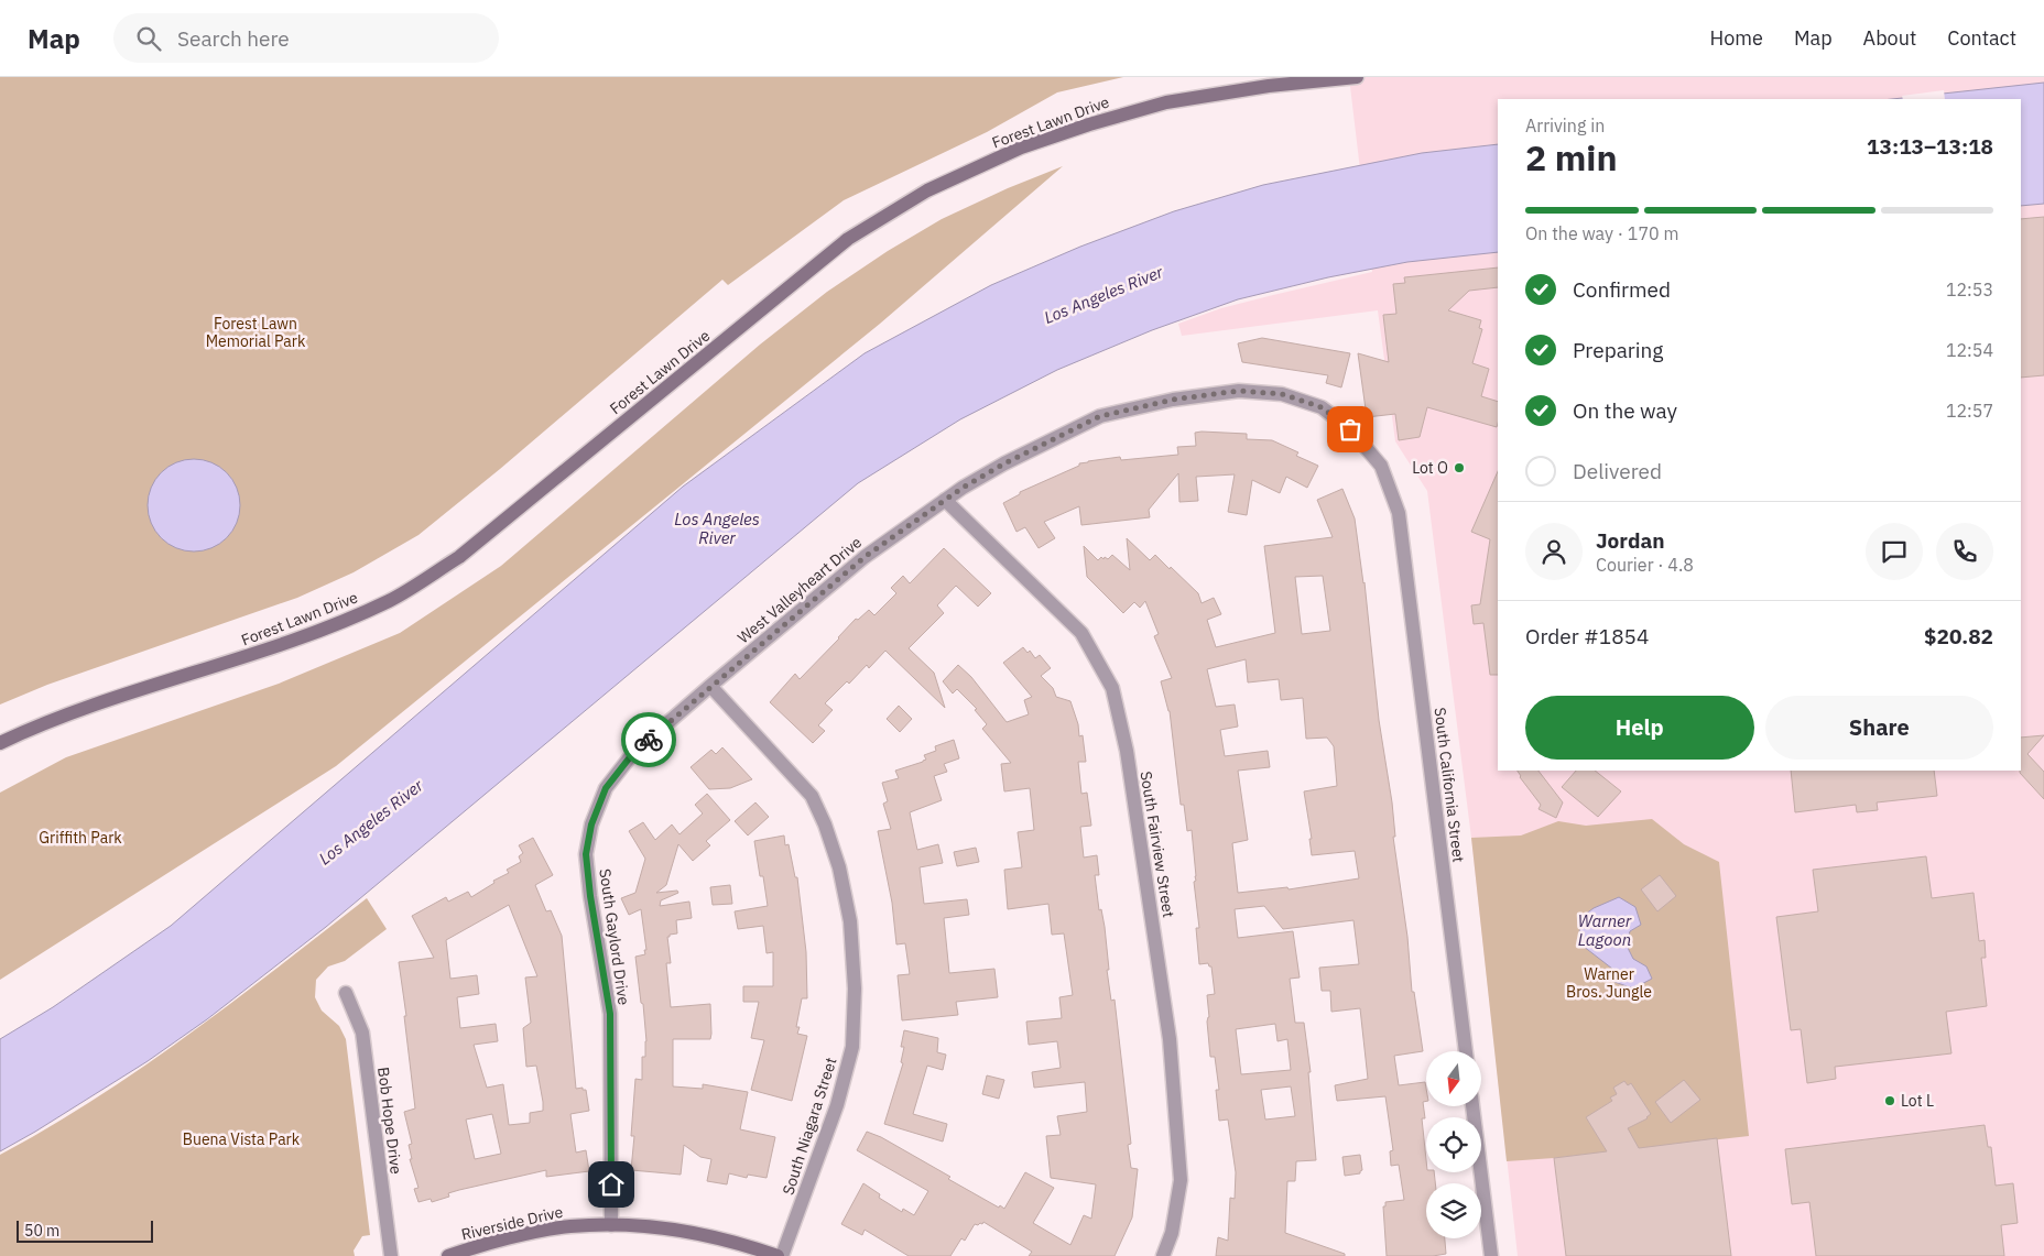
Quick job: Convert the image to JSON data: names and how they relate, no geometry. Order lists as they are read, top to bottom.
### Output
{
  "streets": {
    "street": [
      "Forest Lawn Drive",
      "West Valleyheart Drive",
      "South California Street",
      "South Fairview Street",
      "South Gaylord Drive",
      "Bob Hope Drive",
      "South Niagara Street",
      "Riverside Drive"
    ]
  },
  "crossings": [
    ["West Valleyheart Drive", "South California Street"],
    ["West Valleyheart Drive", "South Fairview Street"],
    ["West Valleyheart Drive", "South Gaylord Drive"],
    ["West Valleyheart Drive", "South Niagara Street"],
    ["South Gaylord Drive", "Riverside Drive"],
    ["South Niagara Street", "Riverside Drive"]
  ],
  "water": ["Los Angeles River", "Warner Lagoon"],
  "parks": [
    "Forest Lawn Memorial Park",
    "Griffith Park",
    "Warner Bros. Jungle",
    "Buena Vista Park"
  ],
  "places": ["Lot O", "Lot L"],
  "scale_bar": "50 m",
  "north": "bottom",
  "page": {
    "header": "Map",
    "search": "Search here",
    "nav": [
      "Home",
      "Map",
      "About",
      "Contact"
    ],
    "heading": ["2 min", "Arriving in", "13:13–13:18"],
    "panel": [
      "Jordan",
      "Courier · 4.8",
      "Order #1854",
      "$20.82"
    ],
    "bar": "On the way · 170 m",
    "list": [
      ["Confirmed", "12:53"],
      ["Preparing", "12:54"],
      ["On the way", "12:57"],
      "Delivered"
    ],
    "buttons": ["Help", "Share"],
    "scale": "50 m"
  }
}
